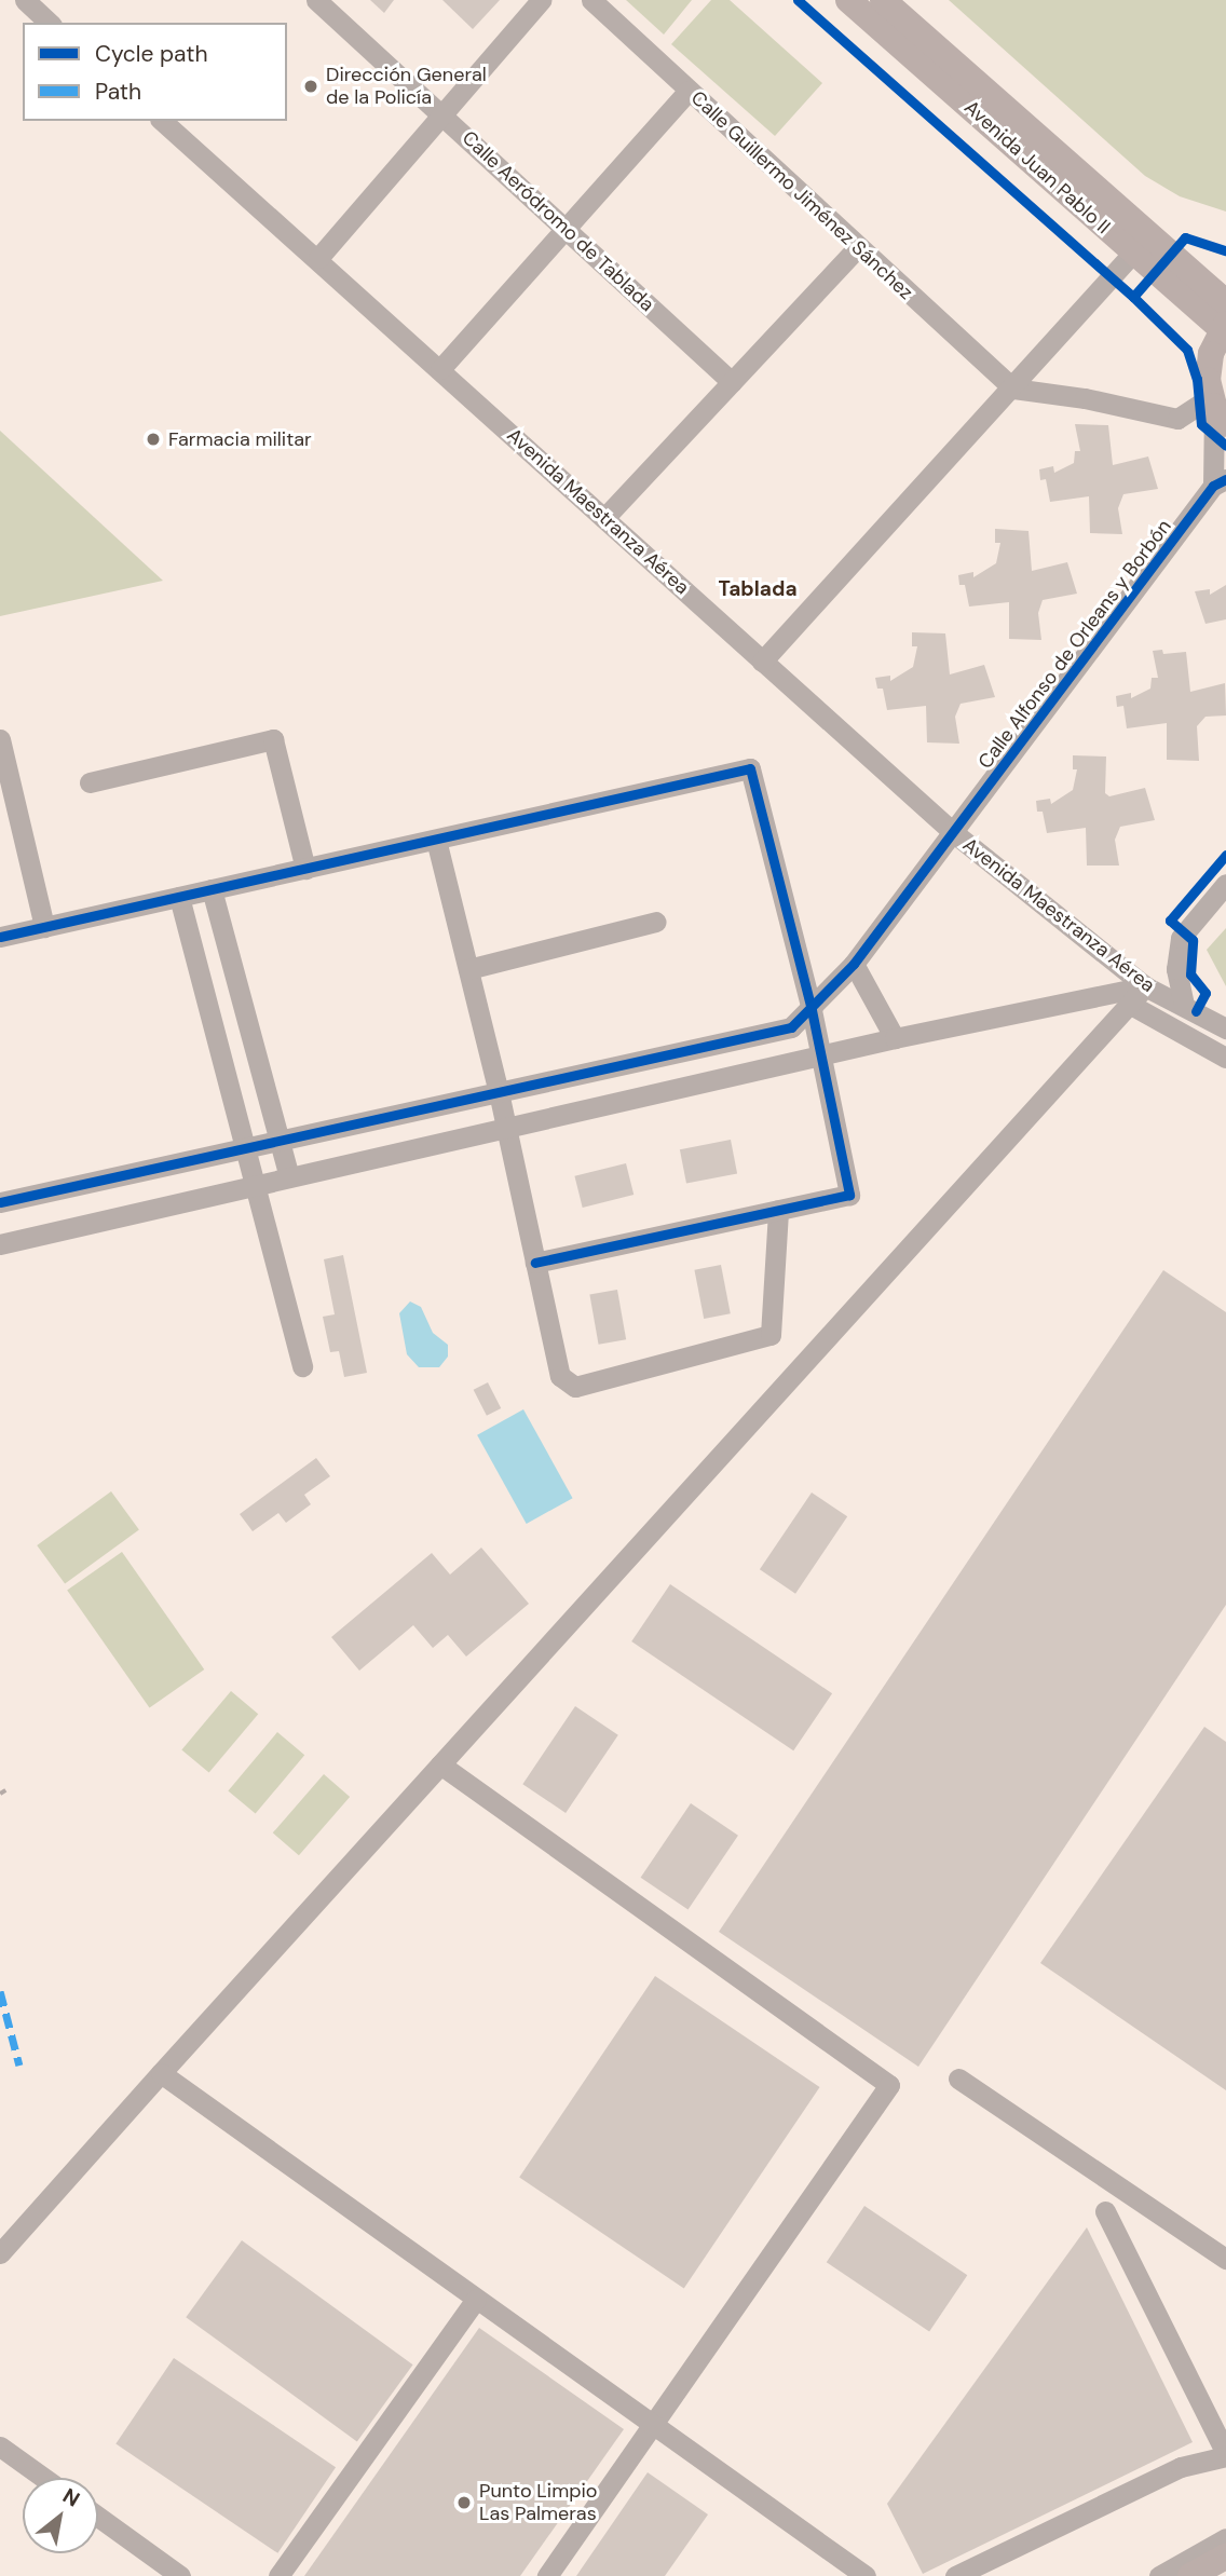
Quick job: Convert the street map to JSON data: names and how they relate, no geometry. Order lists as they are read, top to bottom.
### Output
{
  "streets": {
    "main road": ["Avenida Juan Pablo II"],
    "street": [
      "Calle Guillermo Jiménez Sánchez",
      "Calle Aeródromo de Tablada",
      "Avenida Maestranza Aérea",
      "Calle Alfonso de Orleans y Borbón"
    ]
  },
  "crossings": [
    ["Avenida Maestranza Aérea", "Calle Alfonso de Orleans y Borbón"]
  ],
  "districts": ["Tablada"],
  "places": ["Dirección General de la Policía", "Farmacia militar", "Punto Limpio Las Palmeras"],
  "legend": ["Cycle path", "Path"],
  "north": "top right"
}
